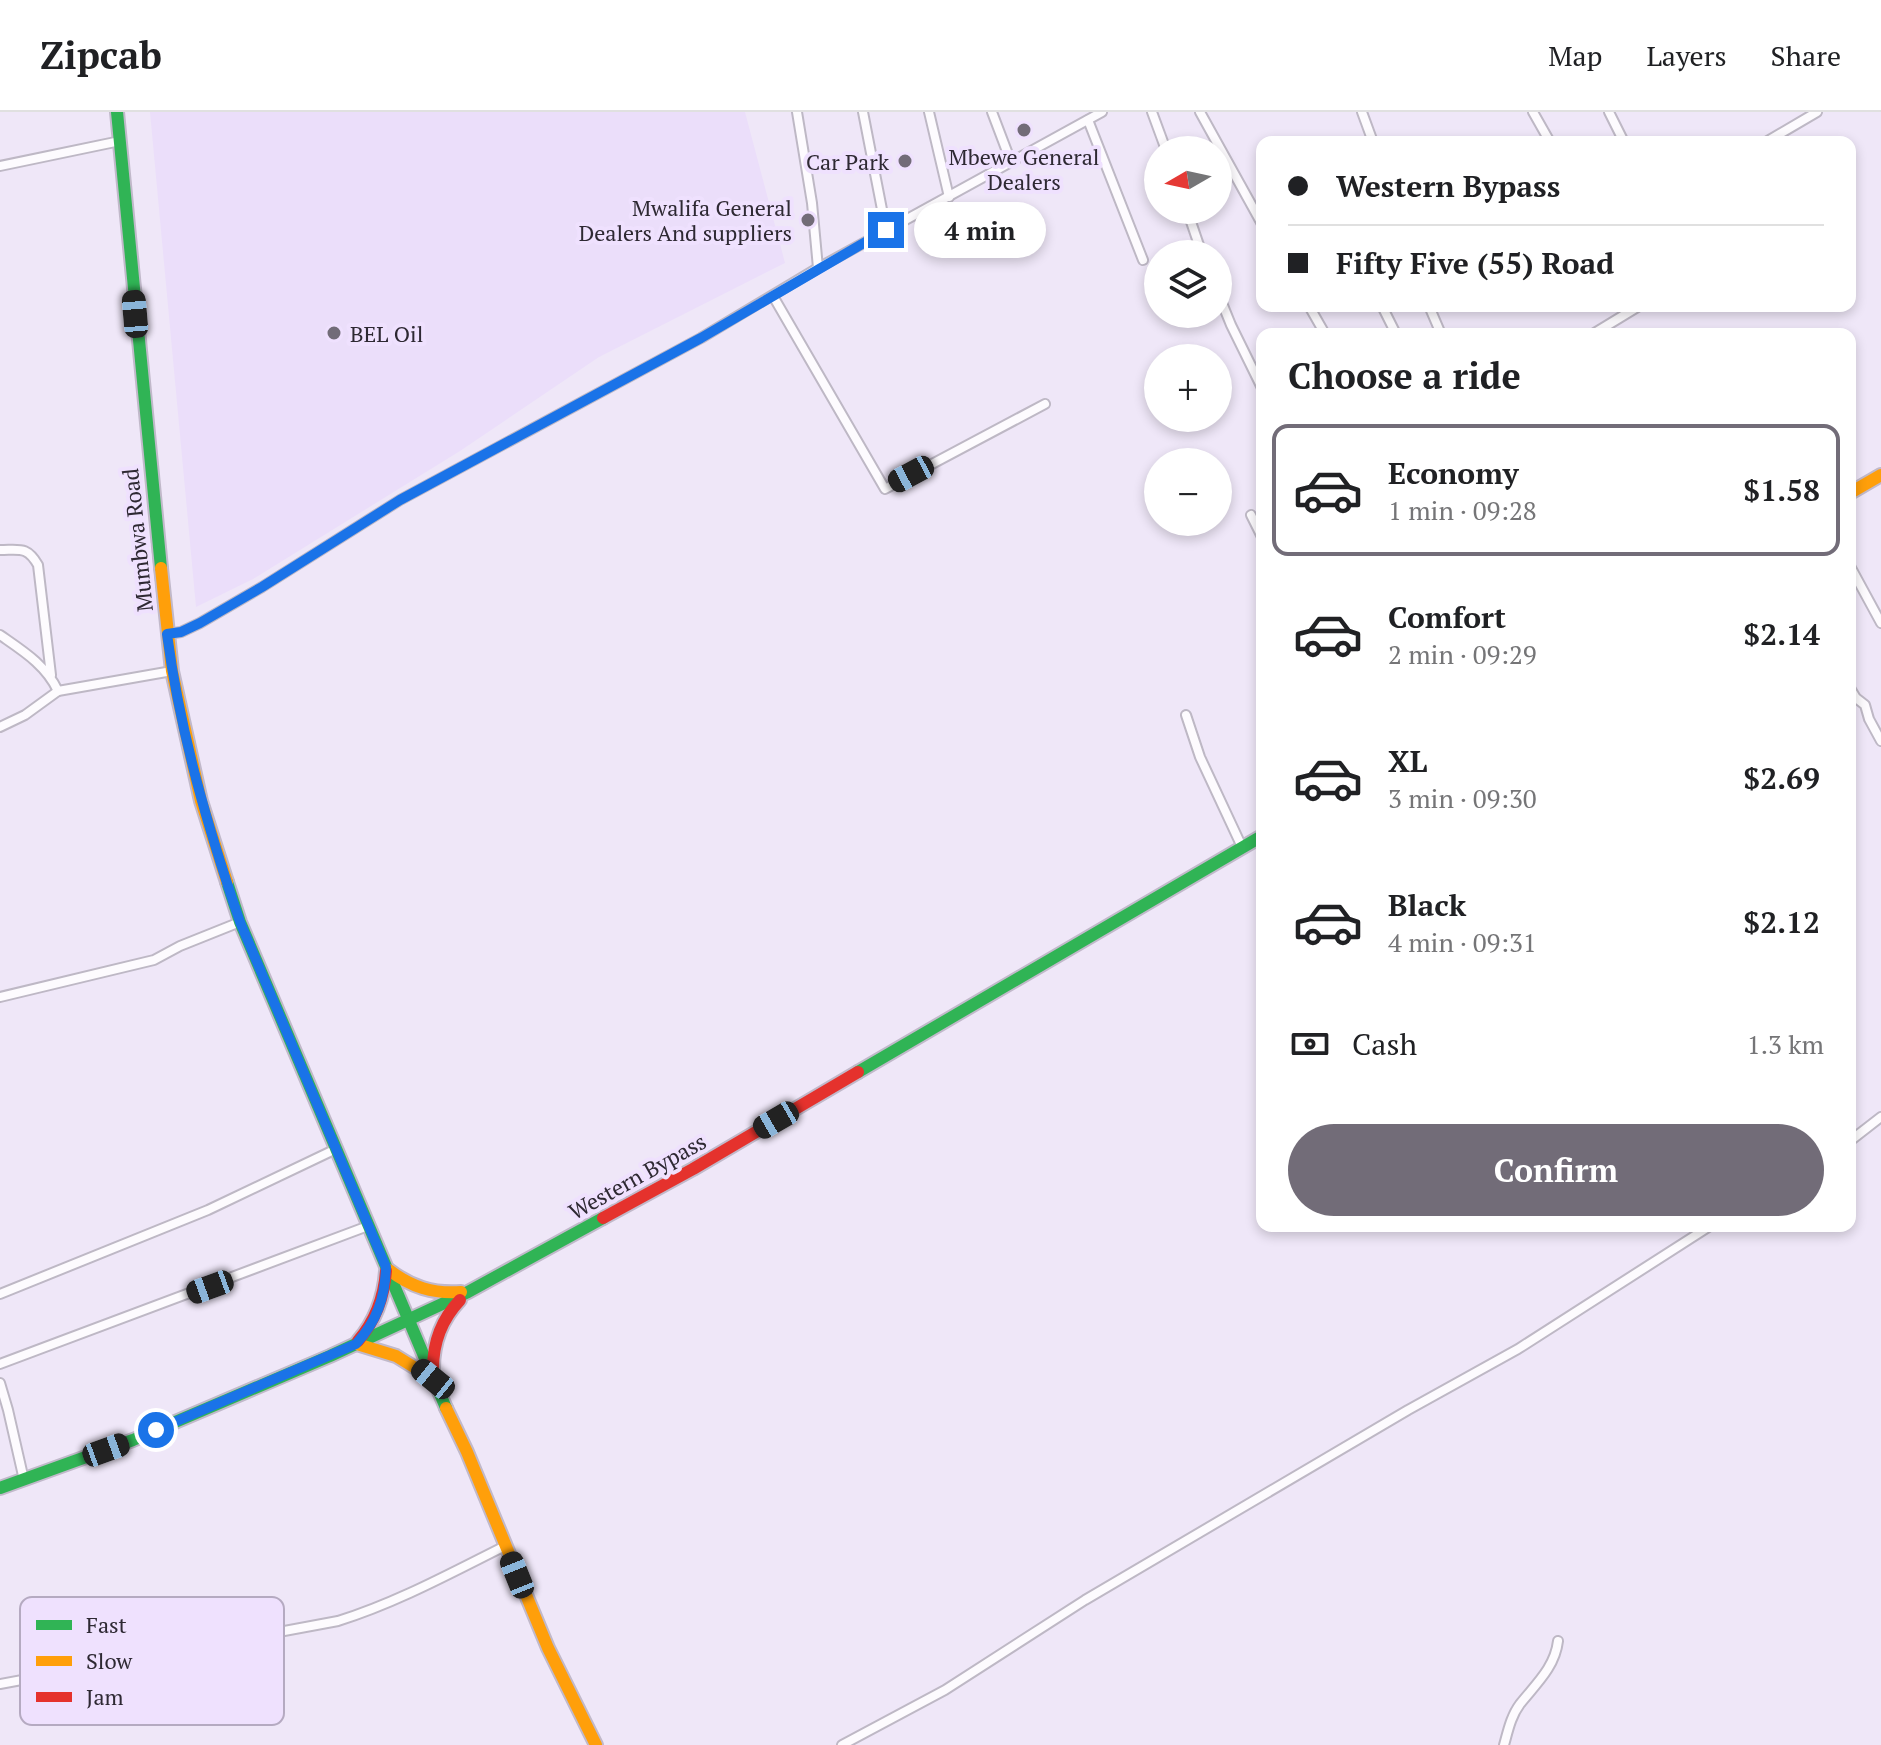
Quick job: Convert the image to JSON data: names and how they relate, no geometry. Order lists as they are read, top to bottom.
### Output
{
  "streets": {
    "main road": ["Mumbwa Road", "Western Bypass"]
  },
  "crossings": [
    ["Mumbwa Road", "Western Bypass"]
  ],
  "places": [
    "Mbewe General Dealers",
    "Car Park",
    "Mwalifa General Dealers And suppliers",
    "BEL Oil"
  ],
  "legend": ["Fast", "Slow", "Jam"],
  "north": "left",
  "page": {
    "header": "Zipcab",
    "nav": ["Map", "Layers", "Share"],
    "map_buttons": ["+", "−"],
    "banner": ["Western Bypass", "Fifty Five (55) Road"],
    "bubble": "4 min",
    "heading": "Choose a ride",
    "list": [
      {
        "name": "Economy",
        "note": "1 min · 09:28",
        "value": "$1.58"
      },
      {
        "name": "Comfort",
        "note": "2 min · 09:29",
        "value": "$2.14"
      },
      {
        "name": "XL",
        "note": "3 min · 09:30",
        "value": "$2.69"
      },
      {
        "name": "Black",
        "note": "4 min · 09:31",
        "value": "$2.12"
      }
    ],
    "pay": ["Cash", "1.3 km"],
    "buttons": "Confirm"
  }
}
